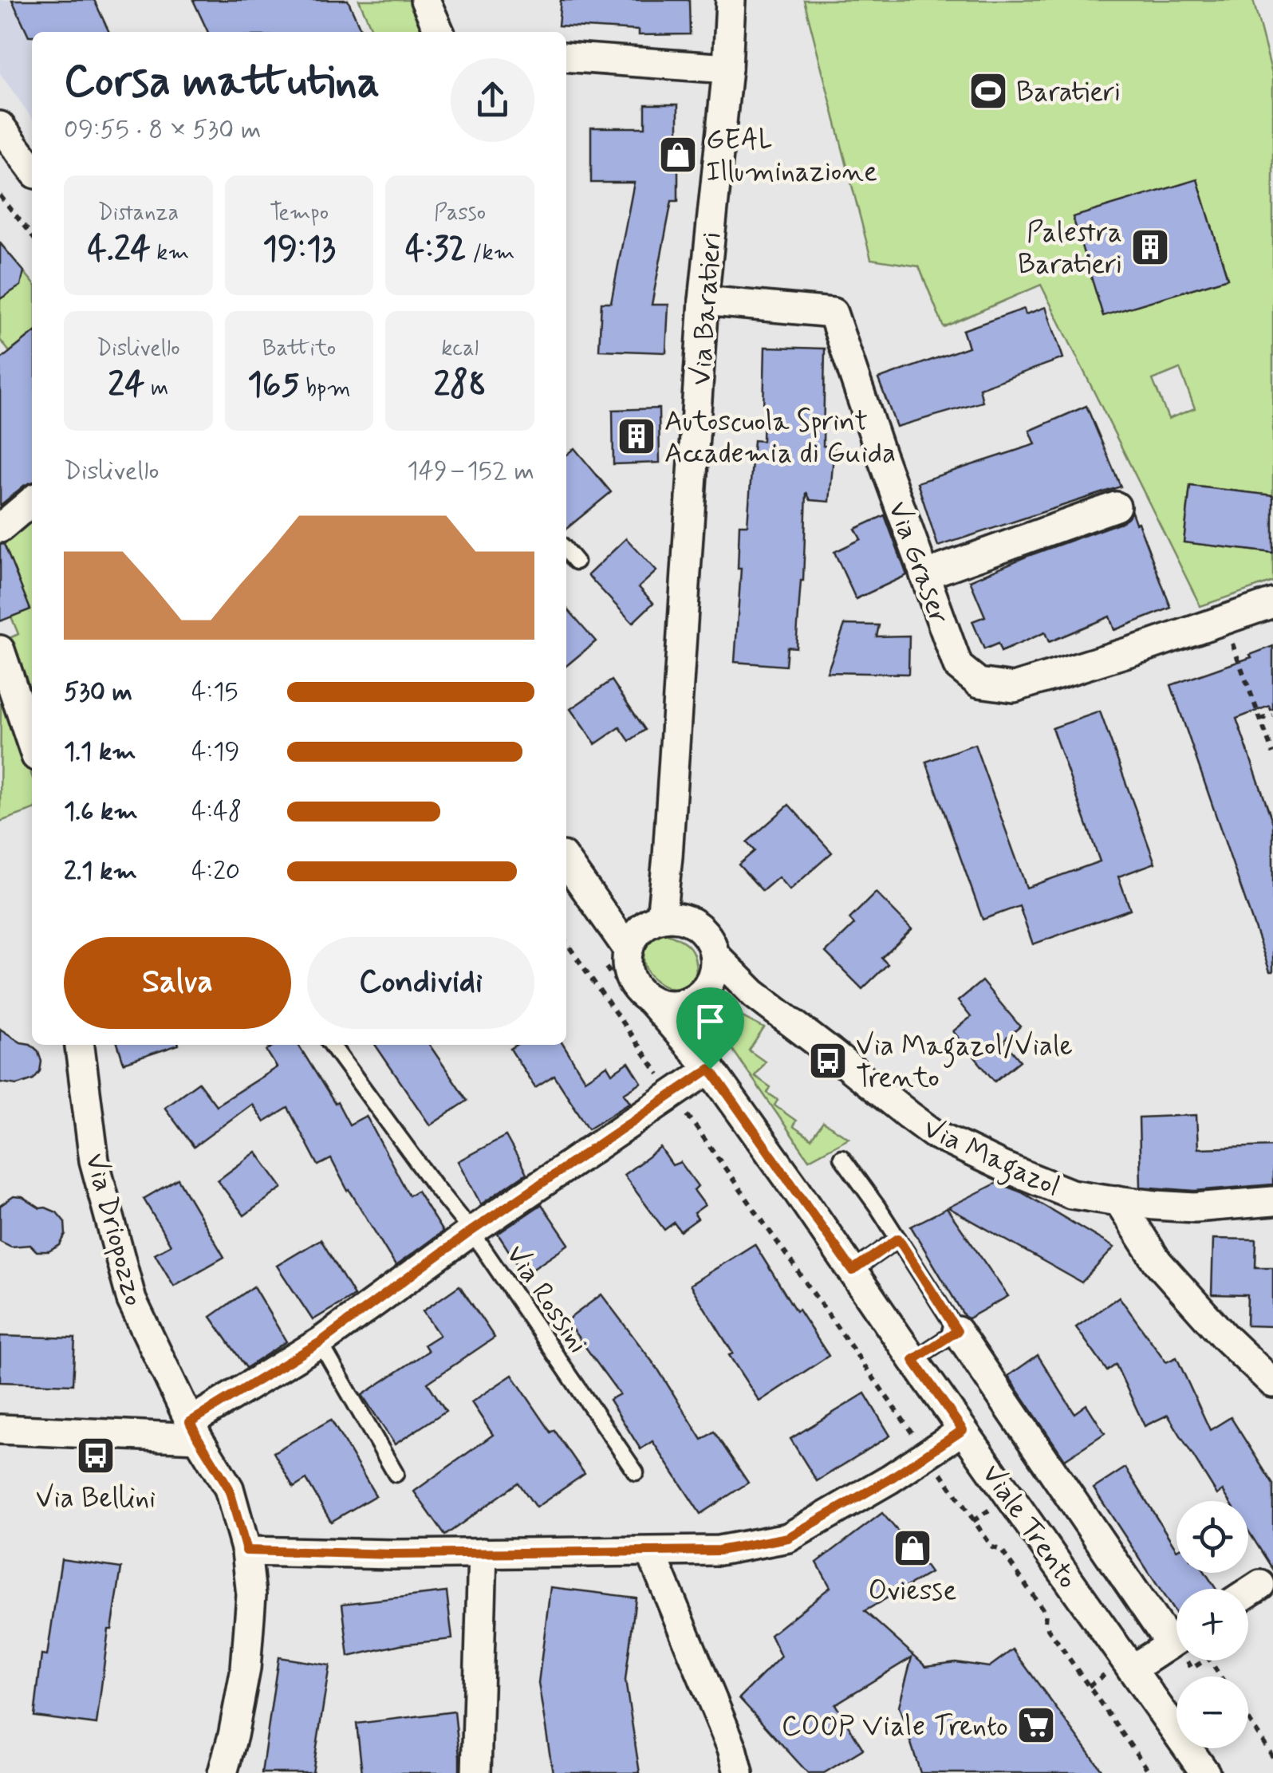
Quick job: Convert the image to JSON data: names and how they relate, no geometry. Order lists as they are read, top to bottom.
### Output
{
  "streets": {
    "street": [
      "Via Baratieri",
      "Via Graser",
      "Via Magazol",
      "Via Driopozzo",
      "Viale Trento"
    ],
    "lane": ["Via Rossini"]
  },
  "crossings": [
    ["Via Baratieri", "Via Graser"],
    ["Via Baratieri", "Via Magazol"],
    ["Via Baratieri", "Viale Trento"],
    ["Via Magazol", "Viale Trento"]
  ],
  "places": {
    "sports": ["Baratieri"],
    "shop": ["GEAL Illuminazione", "Oviesse"],
    "building": ["Palestra Baratieri", "Autoscuola Sprint Accademia di Guida"],
    "bus stop": ["Via Magazol/Viale Trento", "Via Bellini"],
    "supermarket": ["COOP Viale Trento"]
  },
  "page": {
    "heading": ["Corsa mattutina", "09:55 · 8 × 530 m"],
    "stats": [
      ["Distanza", "4.24 km"],
      ["Tempo", "19:13"],
      ["Passo", "4:32 /km"],
      ["Dislivello", "24 m"],
      ["Battito", "165 bpm"],
      ["kcal", "288"]
    ],
    "chart": ["Dislivello", "149–152 m"],
    "list": [
      {
        "name": "530 m",
        "note": "4:15"
      },
      {
        "name": "1.1 km",
        "note": "4:19"
      },
      {
        "name": "1.6 km",
        "note": "4:48"
      },
      {
        "name": "2.1 km",
        "note": "4:20"
      }
    ],
    "buttons": ["Salva", "Condividi"],
    "map_buttons": ["+", "−"]
  }
}
